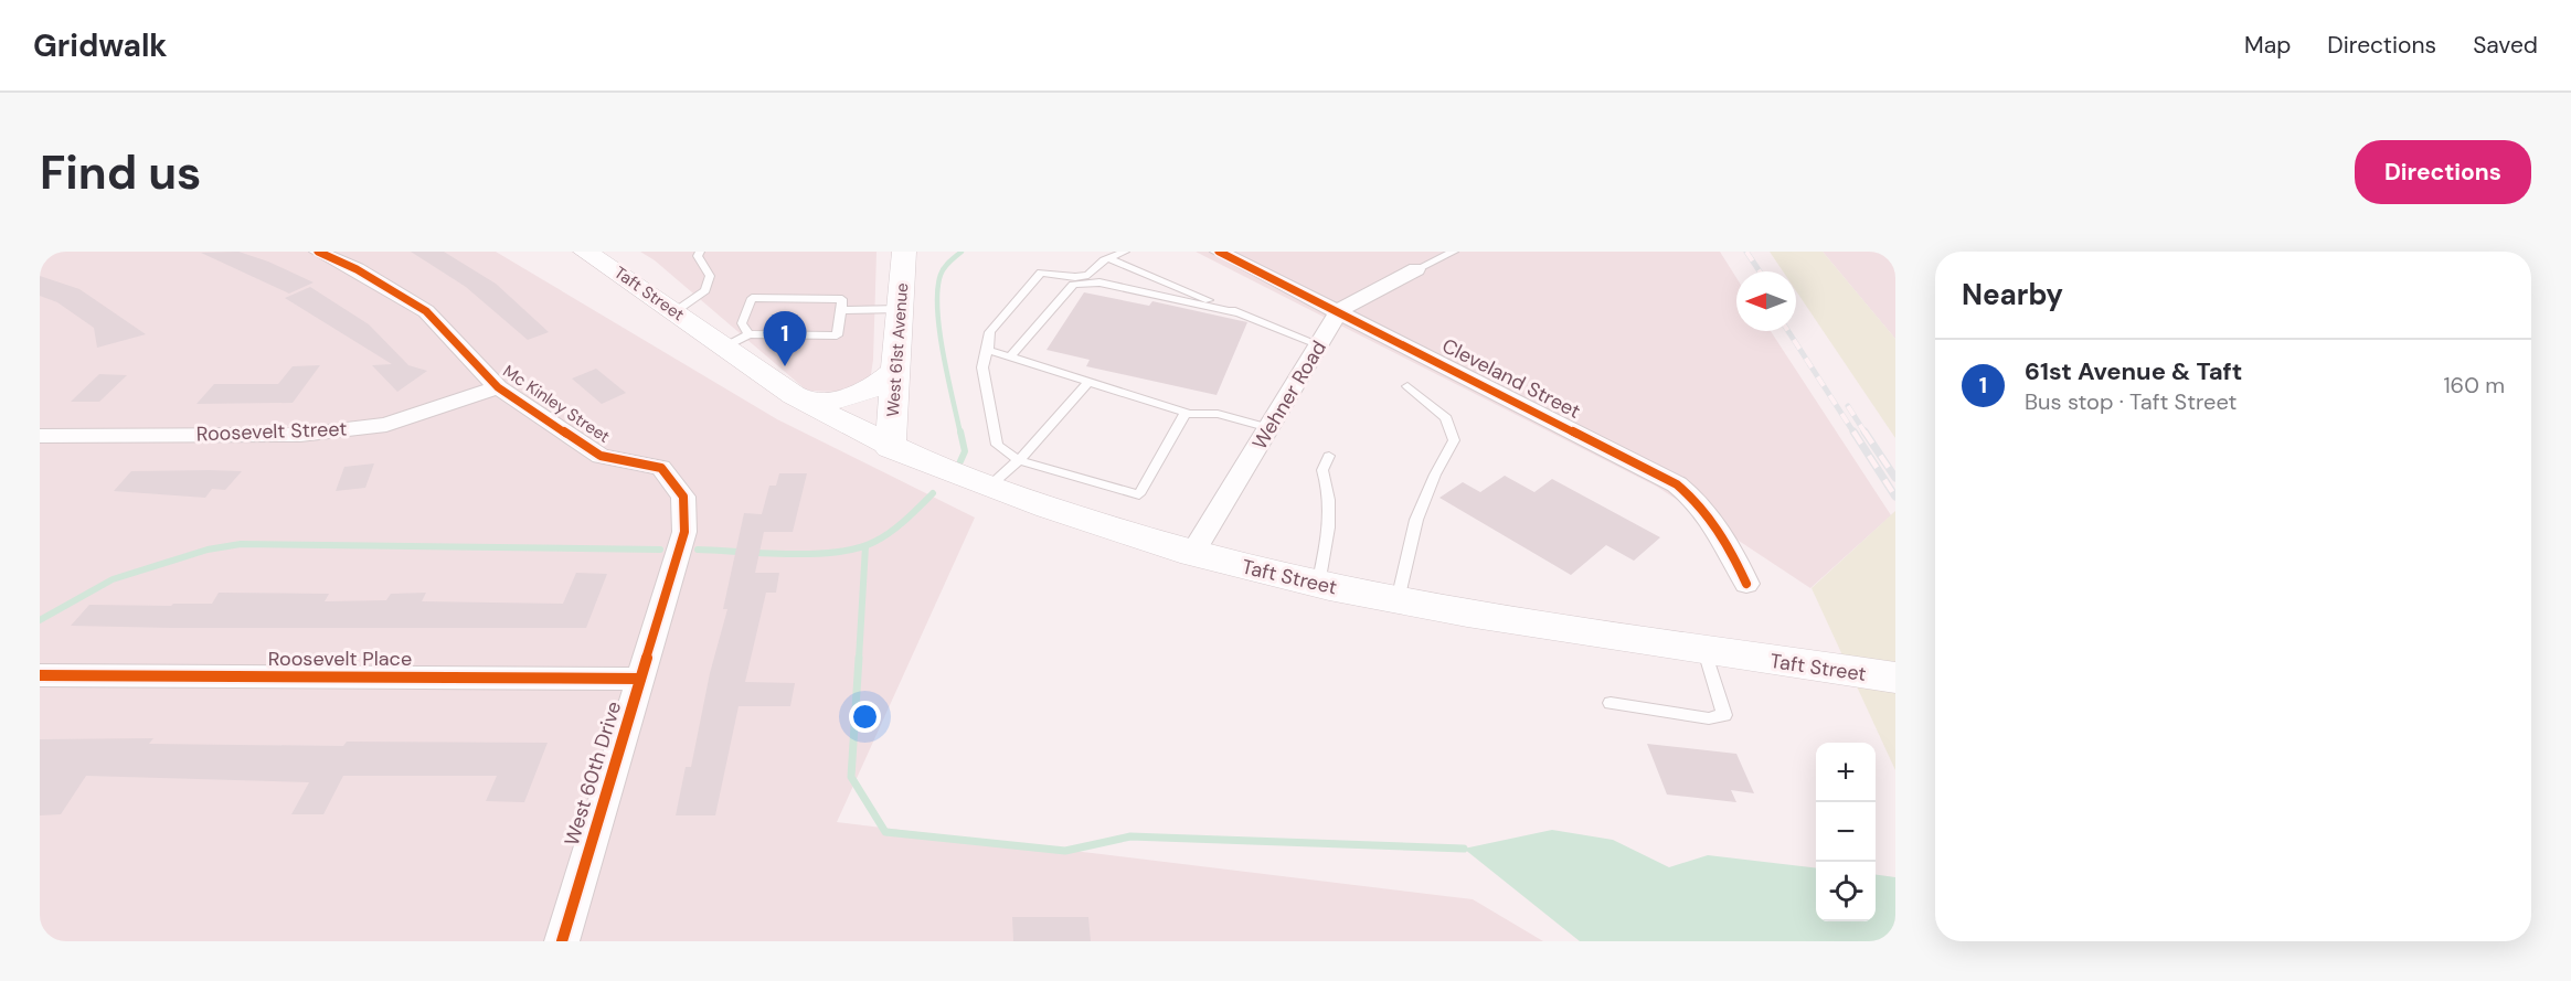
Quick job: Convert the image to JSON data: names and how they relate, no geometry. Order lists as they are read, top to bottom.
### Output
{
  "streets": {
    "main road": ["Taft Street", "West 61st Avenue"],
    "street": [
      "Cleveland Street",
      "Wehner Road",
      "Mc Kinley Street",
      "Roosevelt Street",
      "Roosevelt Place",
      "West 60th Drive"
    ]
  },
  "crossings": [
    ["Taft Street", "West 61st Avenue"],
    ["Taft Street", "Wehner Road"],
    ["Cleveland Street", "Wehner Road"],
    ["Mc Kinley Street", "Roosevelt Street"],
    ["Mc Kinley Street", "West 60th Drive"],
    ["Roosevelt Place", "West 60th Drive"]
  ],
  "north": "left",
  "page": {
    "header": "Gridwalk",
    "nav": ["Map", "Directions", "Saved"],
    "buttons": "Directions",
    "title": "Find us",
    "heading": "Nearby",
    "pins": "1",
    "list": [
      {
        "mark": "1",
        "name": "61st Avenue & Taft",
        "note": "Bus stop · Taft Street",
        "value": "160 m"
      }
    ],
    "map_buttons": ["+", "−"]
  }
}
